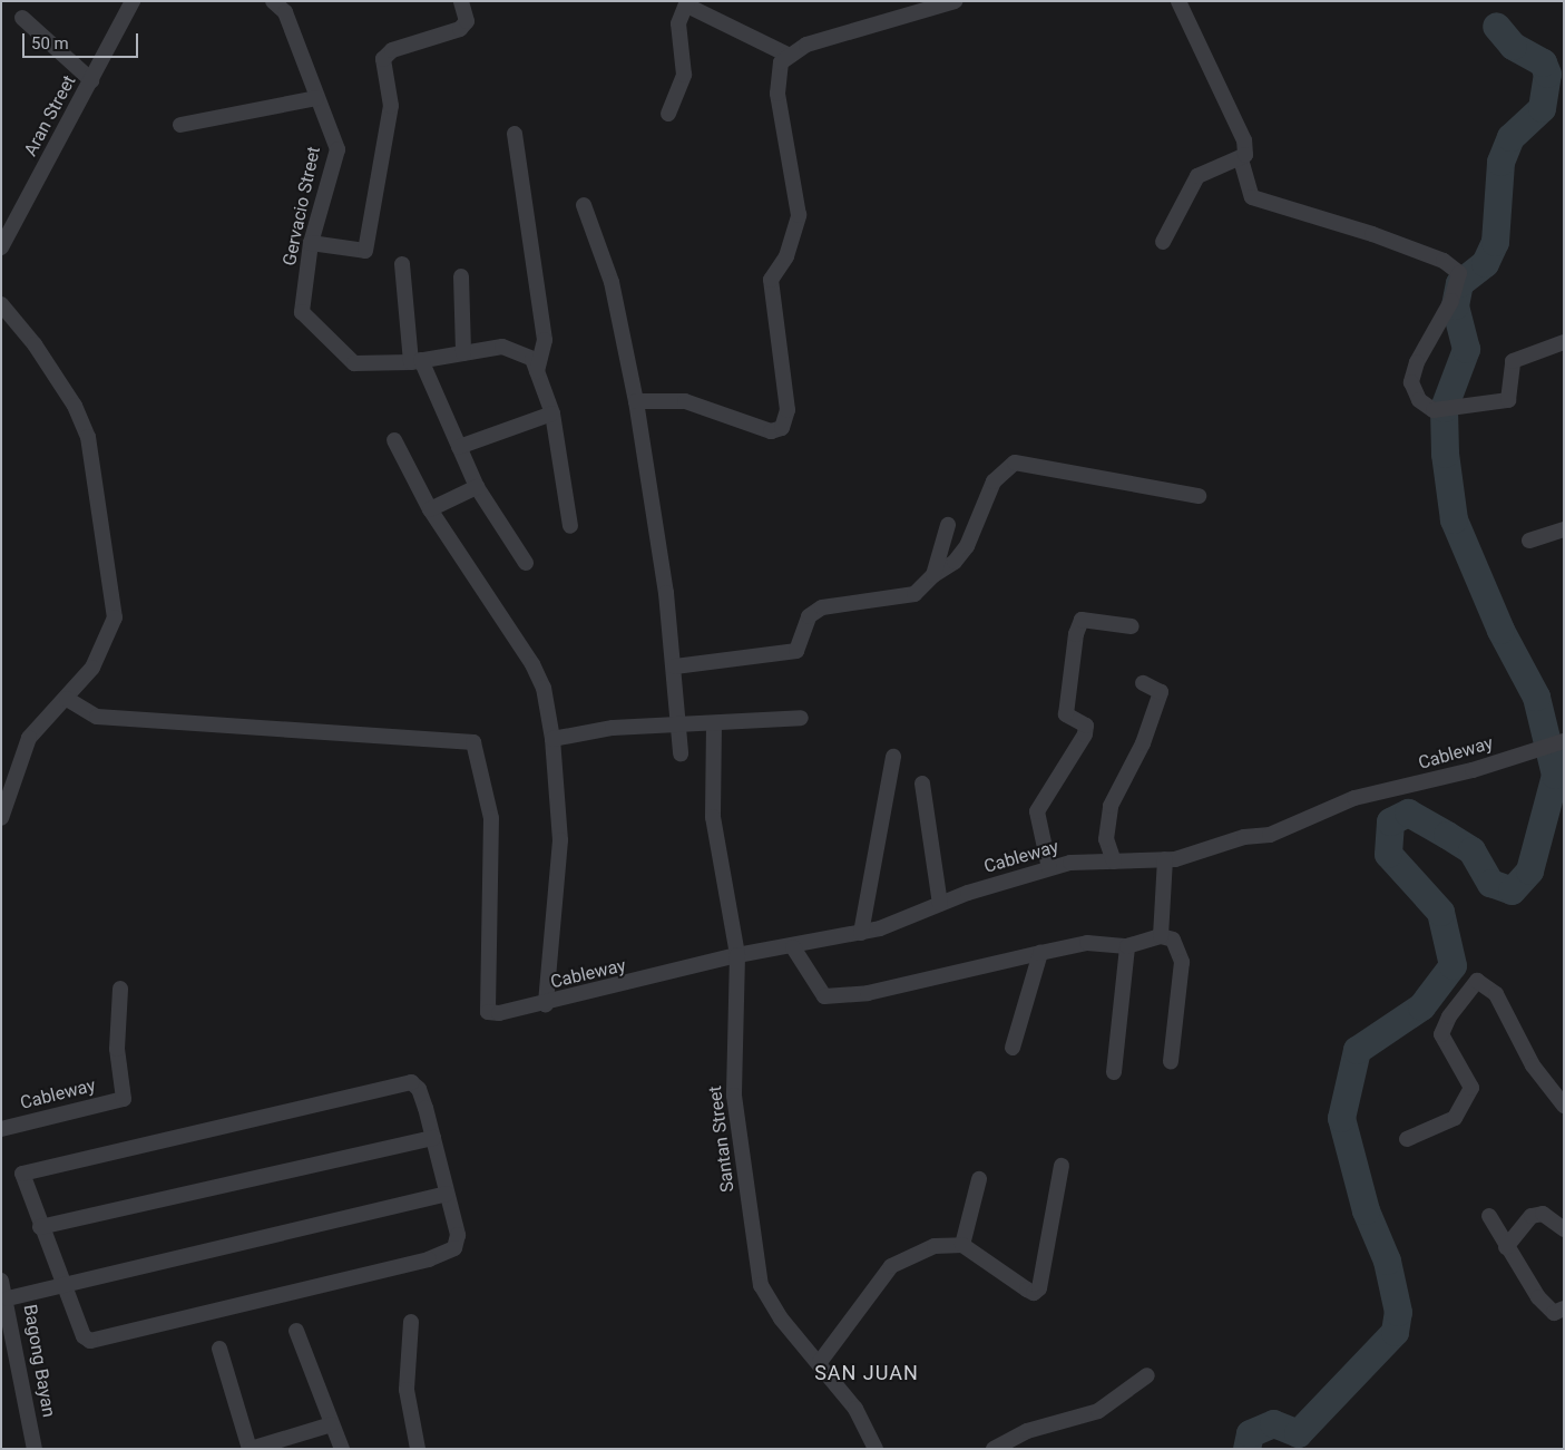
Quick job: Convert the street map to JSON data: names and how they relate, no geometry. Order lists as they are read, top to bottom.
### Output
{
  "streets": {
    "street": [
      "Aran Street",
      "Gervacio Street",
      "Cableway",
      "Santan Street",
      "Bagong Bayan"
    ]
  },
  "crossings": [
    ["Cableway", "Santan Street"]
  ],
  "districts": ["SAN JUAN"],
  "scale_bar": "50 m"
}
